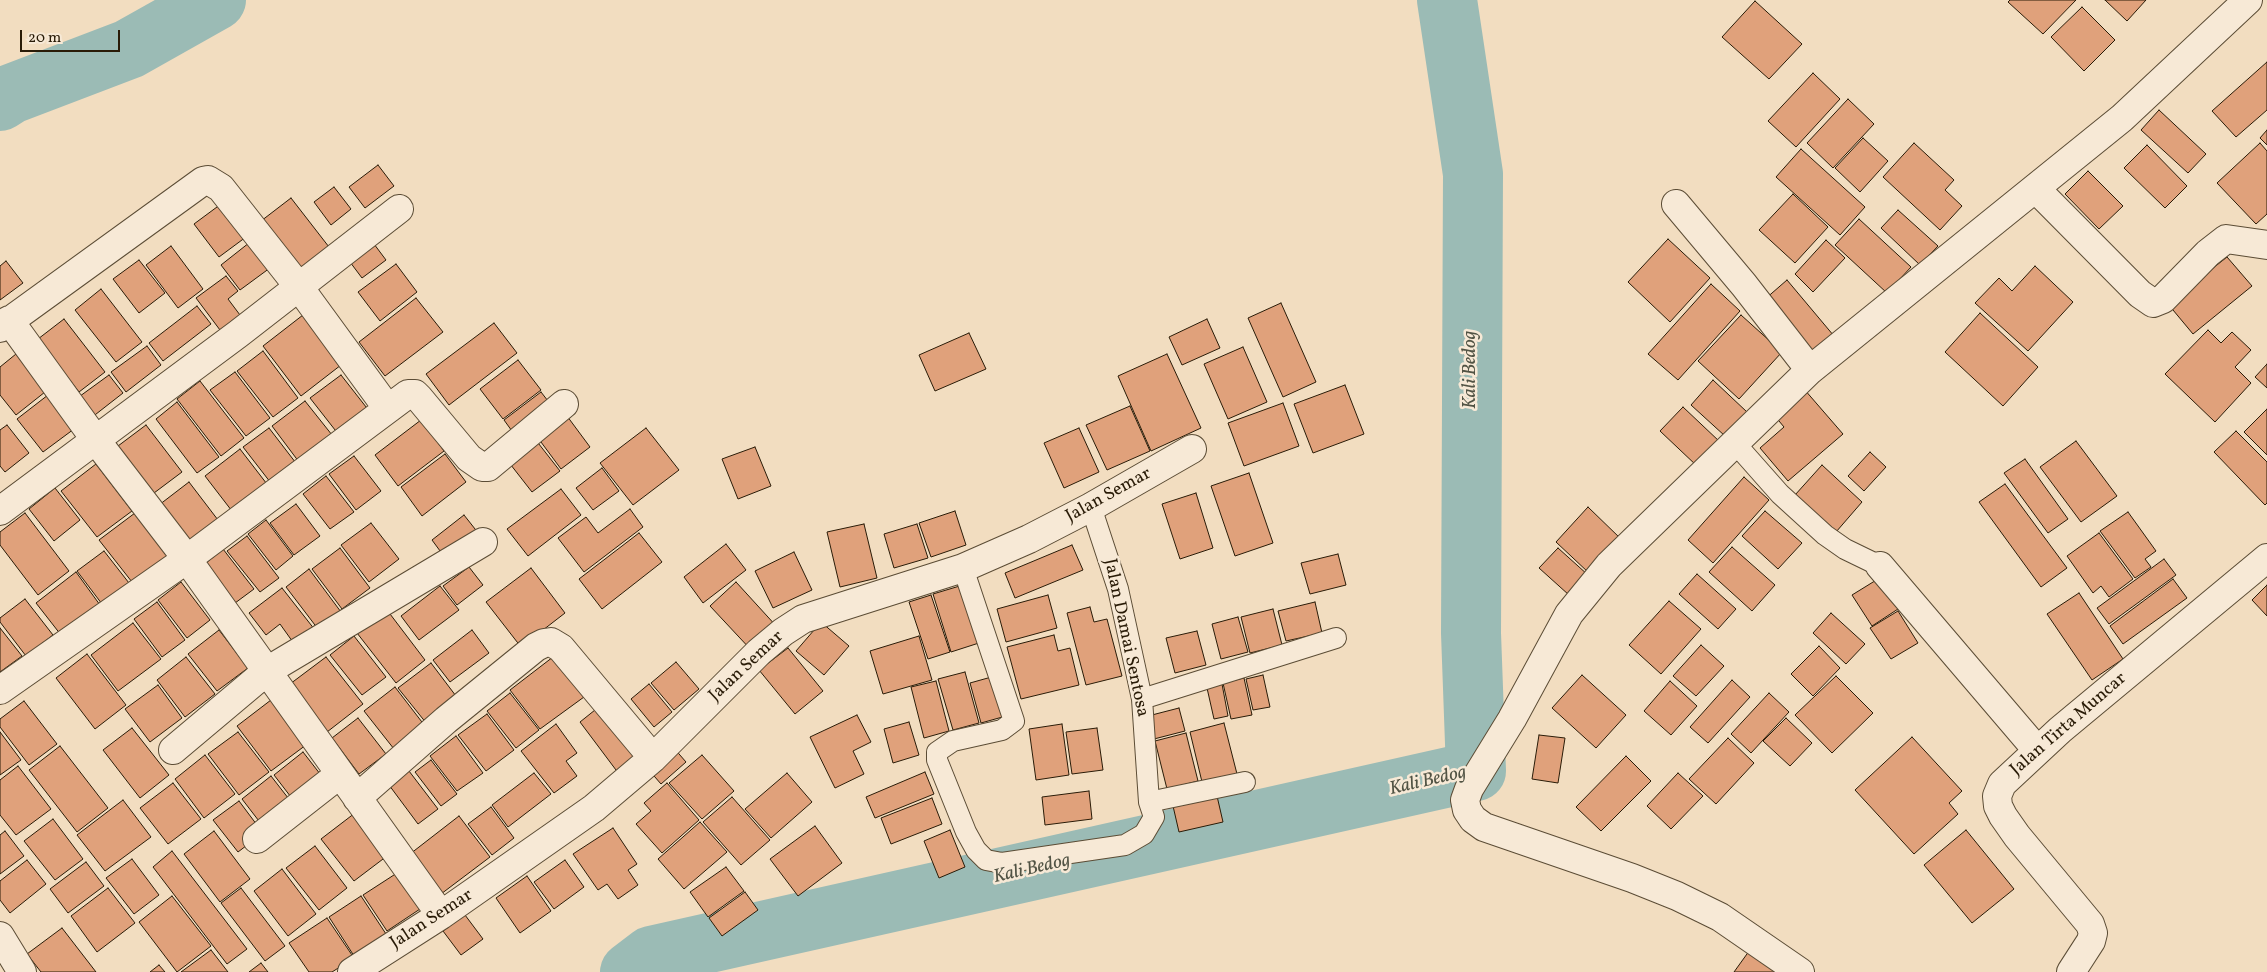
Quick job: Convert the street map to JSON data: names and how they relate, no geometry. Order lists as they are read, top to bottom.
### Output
{
  "streets": {
    "street": ["Jalan Semar", "Jalan Tirta Muncar"],
    "lane": ["Jalan Damai Sentosa"]
  },
  "crossings": [
    ["Jalan Semar", "Jalan Damai Sentosa"]
  ],
  "water": ["Kali Bedog"],
  "scale_bar": "20 m"
}
